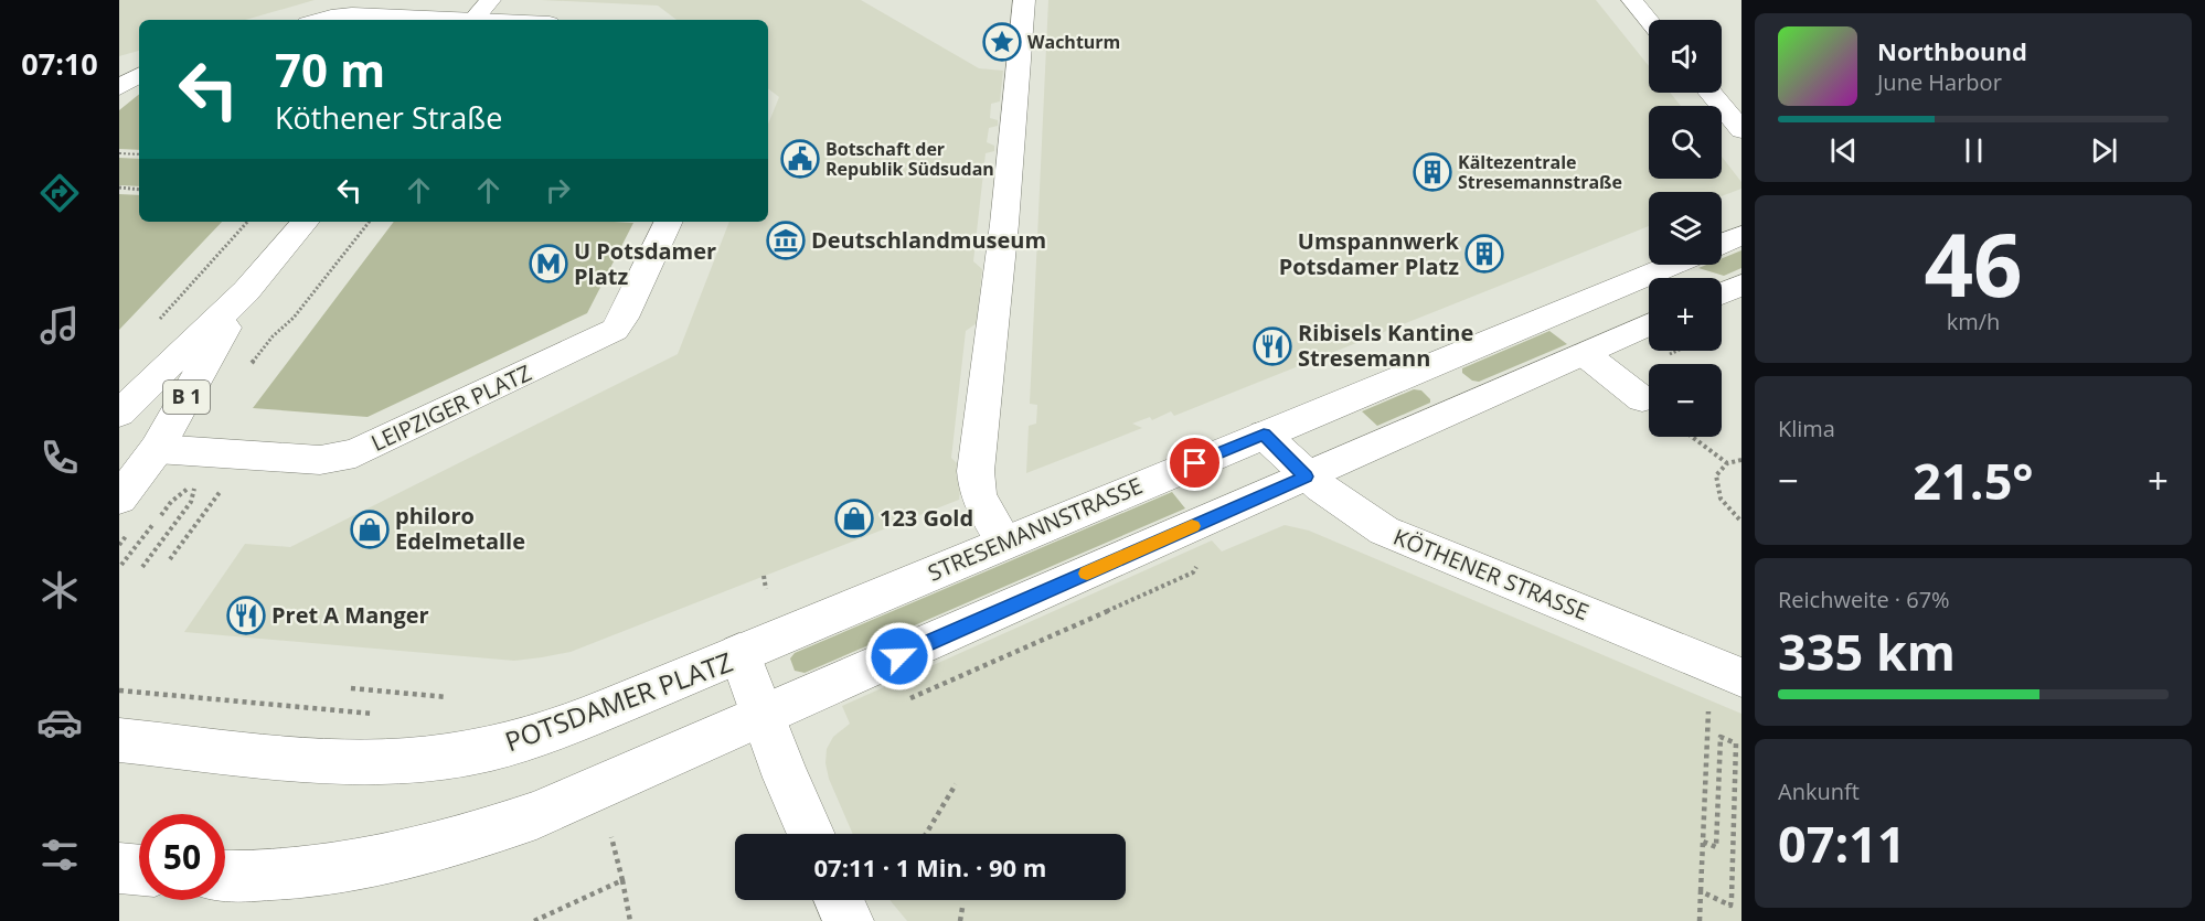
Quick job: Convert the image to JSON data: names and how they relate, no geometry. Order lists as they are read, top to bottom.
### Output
{
  "streets": {
    "main road": [
      "B 1",
      "LEIPZIGER PLATZ",
      "STRESEMANNSTRASSE",
      "KÖTHENER STRASSE",
      "POTSDAMER PLATZ"
    ]
  },
  "crossings": [
    ["B 1", "LEIPZIGER PLATZ"],
    ["STRESEMANNSTRASSE", "KÖTHENER STRASSE"],
    ["STRESEMANNSTRASSE", "POTSDAMER PLATZ"]
  ],
  "places": {
    "place": ["Wachturm"],
    "public building": ["Botschaft der Republik Südsudan"],
    "building": ["Kältezentrale Stresemannstraße", "Umspannwerk Potsdamer Platz"],
    "museum": ["Deutschlandmuseum"],
    "metro station": ["U Potsdamer Platz"],
    "restaurant": ["Ribisels Kantine Stresemann", "Pret A Manger"],
    "shop": ["123 Gold", "philoro Edelmetalle"]
  },
  "page": {
    "tabs": "07:10",
    "map_buttons": ["+", "−"],
    "turn": ["70 m", "Köthener Straße"],
    "song": ["Northbound", "June Harbor"],
    "tile": [
      ["46", "km/h"],
      "Klima",
      ["Reichweite · 67%", "335 km"],
      ["Ankunft", "07:11"]
    ],
    "heat": ["−", "21.5°", "+"],
    "limit": "50",
    "trip": "07:11 · 1 Min. · 90 m"
  }
}
